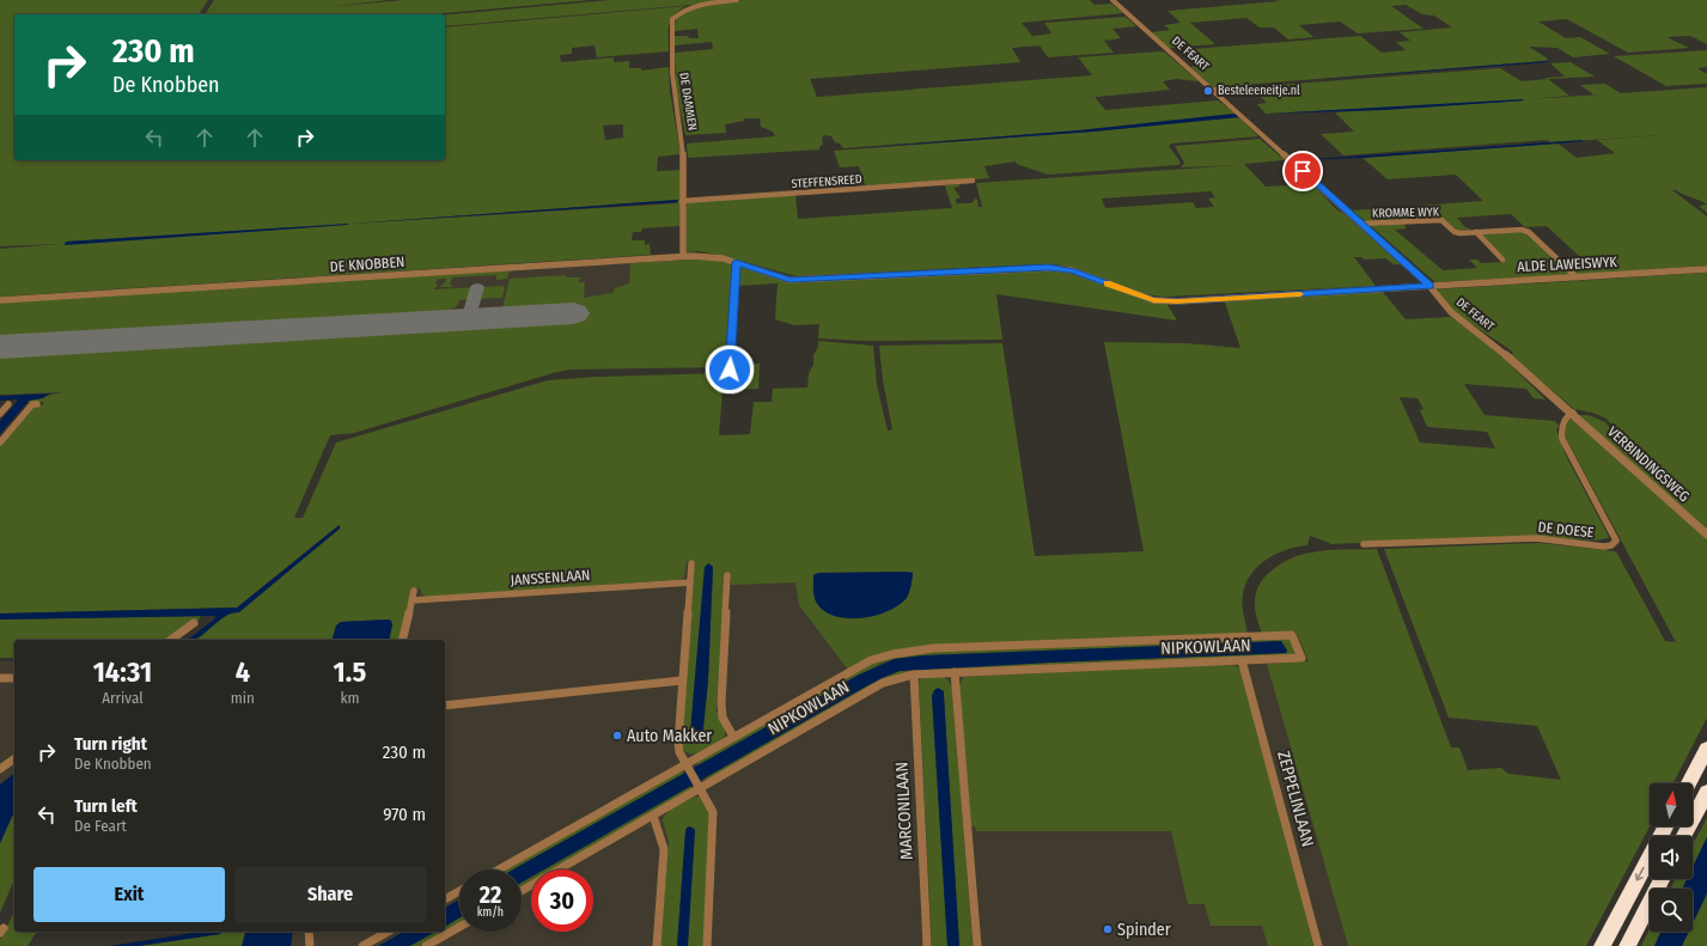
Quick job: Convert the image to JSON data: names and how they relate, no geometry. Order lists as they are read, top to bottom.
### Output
{
  "streets": {
    "street": [
      "DE FEART",
      "DE DAMMEN",
      "STEFFENSREED",
      "KROMME WYK",
      "DE KNOBBEN",
      "ALDE LAWEISWYK",
      "VERBINDINGSWEG",
      "DE DOESE",
      "JANSSENLAAN",
      "NIPKOWLAAN",
      "ZEPPELINLAAN",
      "MARCONILAAN"
    ]
  },
  "crossings": [
    ["DE FEART", "KROMME WYK"],
    ["DE FEART", "DE KNOBBEN"],
    ["DE FEART", "ALDE LAWEISWYK"],
    ["DE FEART", "VERBINDINGSWEG"],
    ["DE FEART", "DE DOESE"],
    ["DE DAMMEN", "STEFFENSREED"],
    ["DE DAMMEN", "DE KNOBBEN"],
    ["KROMME WYK", "ALDE LAWEISWYK"],
    ["DE KNOBBEN", "ALDE LAWEISWYK"],
    ["VERBINDINGSWEG", "DE DOESE"],
    ["NIPKOWLAAN", "ZEPPELINLAAN"],
    ["NIPKOWLAAN", "MARCONILAAN"]
  ],
  "places": ["Besteleeneitje.nl", "Auto Makker", "Spinder"],
  "north": "top",
  "page": {
    "turn": ["230 m", "De Knobben"],
    "eta": [
      "14:31",
      "Arrival",
      "4",
      "min",
      "1.5",
      "km"
    ],
    "list": [
      {
        "name": "Turn right",
        "note": "De Knobben",
        "value": "230 m"
      },
      {
        "name": "Turn left",
        "note": "De Feart",
        "value": "970 m"
      }
    ],
    "buttons": ["Exit", "Share"],
    "speed": "22 km/h",
    "limit": "30"
  }
}
